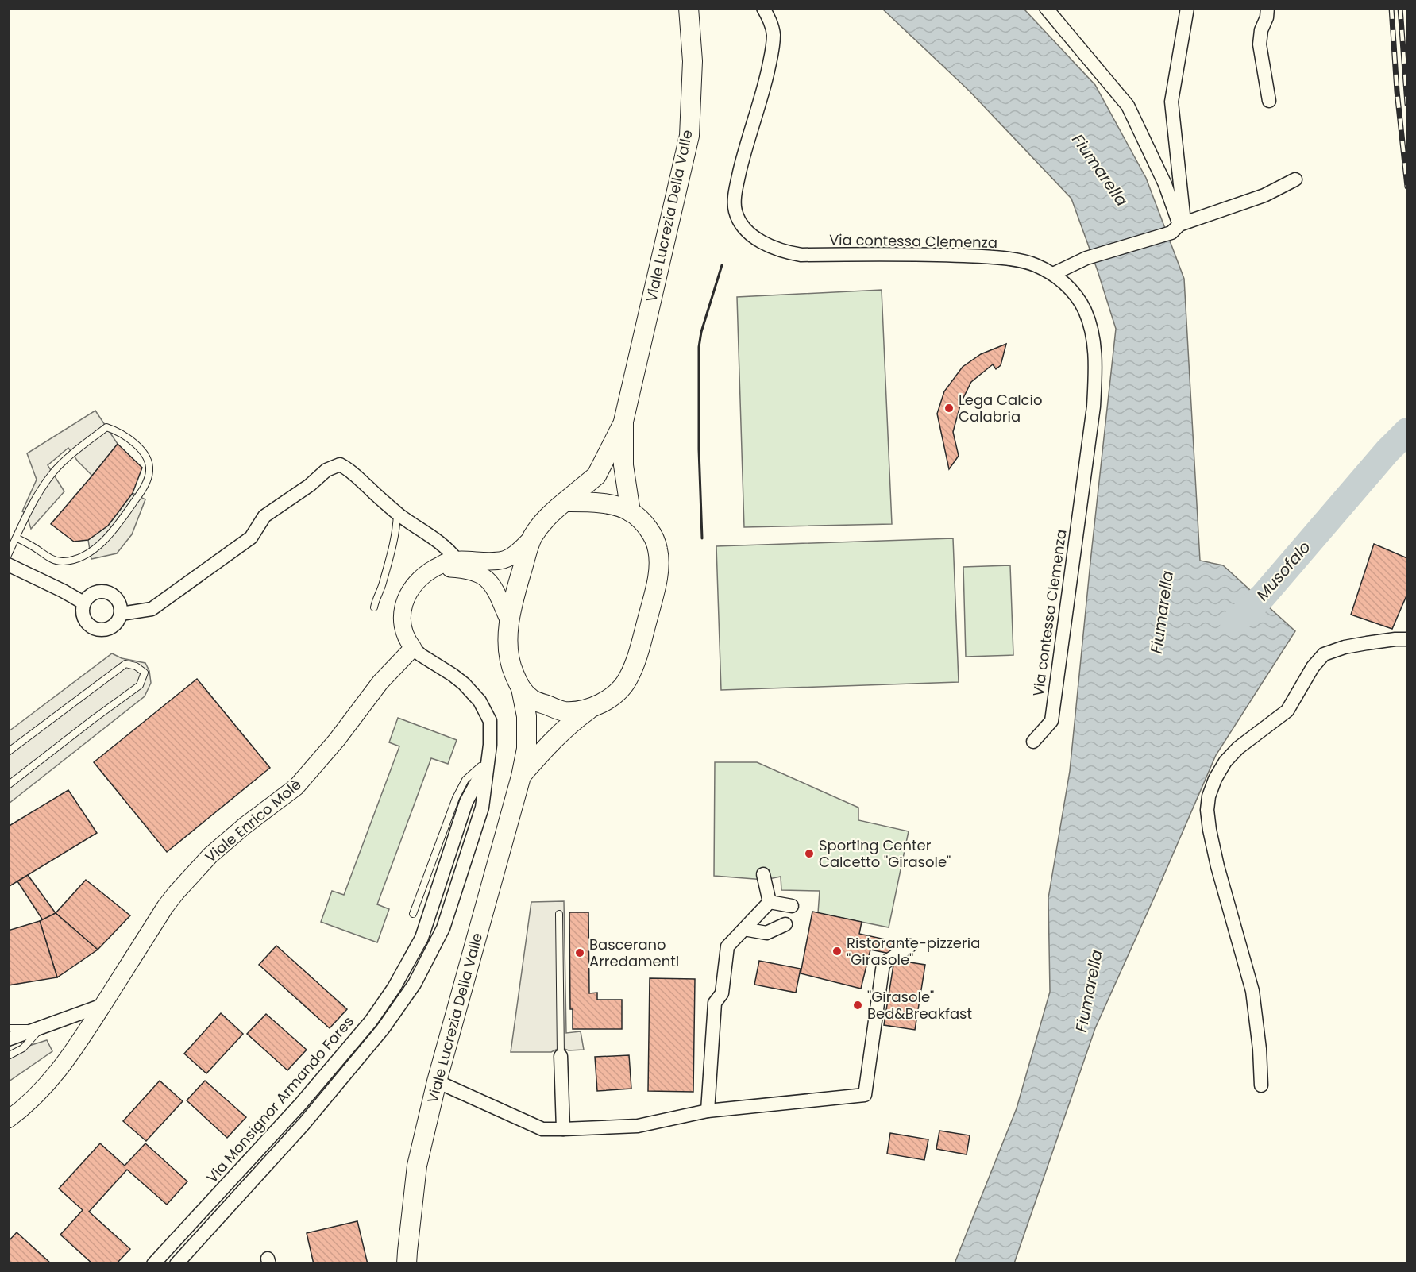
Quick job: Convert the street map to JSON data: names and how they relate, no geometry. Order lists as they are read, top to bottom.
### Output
{
  "streets": {
    "main road": ["Viale Lucrezia Della Valle"],
    "street": ["Via contessa Clemenza", "Viale Enrico Molè", "Via Monsignor Armando Fares"]
  },
  "crossings": [
    ["Viale Enrico Molè", "Via Monsignor Armando Fares"]
  ],
  "water": ["Fiumarella", "Musofalo"],
  "places": [
    "Lega Calcio Calabria",
    "Sporting Center Calcetto \"Girasole\"",
    "Ristorante-pizzeria \"Girasole\"",
    "Bascerano Arredamenti",
    "\"Girasole\" Bed&Breakfast"
  ]
}
